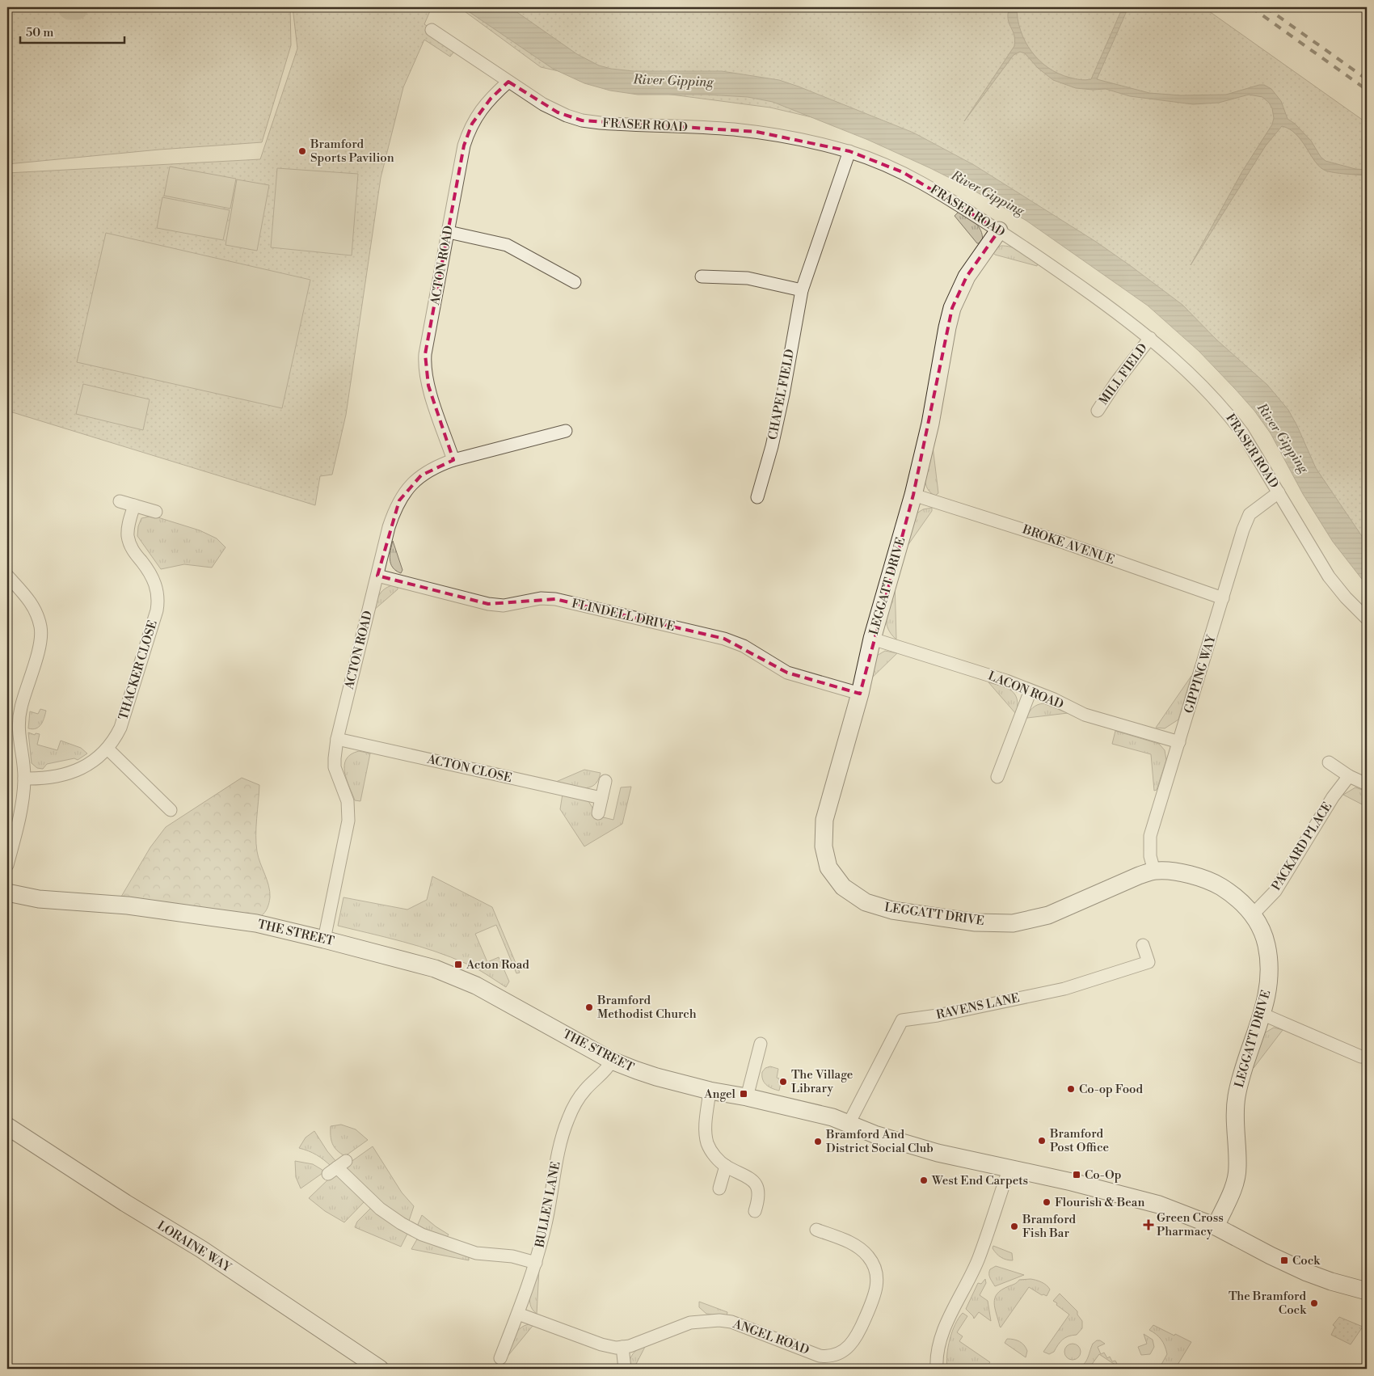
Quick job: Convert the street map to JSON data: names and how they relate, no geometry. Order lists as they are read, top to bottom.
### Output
{
  "streets": {
    "main road": ["LEGGATT DRIVE", "THE STREET", "LORAINE WAY"],
    "street": [
      "FRASER ROAD",
      "ACTON ROAD",
      "MILL FIELD",
      "CHAPEL FIELD",
      "BROKE AVENUE",
      "FLINDELL DRIVE",
      "THACKER CLOSE",
      "GIPPING WAY",
      "LACON ROAD",
      "ACTON CLOSE",
      "PACKARD PLACE",
      "RAVENS LANE",
      "BULLEN LANE",
      "ANGEL ROAD"
    ]
  },
  "crossings": [
    ["FRASER ROAD", "ACTON ROAD"],
    ["FRASER ROAD", "MILL FIELD"],
    ["FRASER ROAD", "CHAPEL FIELD"],
    ["FRASER ROAD", "LEGGATT DRIVE"],
    ["FRASER ROAD", "GIPPING WAY"],
    ["ACTON ROAD", "FLINDELL DRIVE"],
    ["ACTON ROAD", "ACTON CLOSE"],
    ["ACTON ROAD", "THE STREET"],
    ["BROKE AVENUE", "LEGGATT DRIVE"],
    ["BROKE AVENUE", "GIPPING WAY"],
    ["LEGGATT DRIVE", "FLINDELL DRIVE"],
    ["LEGGATT DRIVE", "GIPPING WAY"],
    ["LEGGATT DRIVE", "LACON ROAD"],
    ["LEGGATT DRIVE", "PACKARD PLACE"],
    ["LEGGATT DRIVE", "THE STREET"],
    ["GIPPING WAY", "LACON ROAD"],
    ["THE STREET", "RAVENS LANE"],
    ["THE STREET", "BULLEN LANE"],
    ["BULLEN LANE", "ANGEL ROAD"]
  ],
  "water": ["River Gipping"],
  "places": {
    "other": [
      "Bramford Sports Pavilion",
      "Bramford Methodist Church",
      "The Village Library",
      "Co-op Food",
      "Bramford Post Office",
      "Bramford And District Social Club",
      "West End Carpets",
      "Flourish & Bean",
      "Bramford Fish Bar",
      "The Bramford Cock"
    ],
    "transit": [
      "Acton Road",
      "Angel",
      "Co-Op",
      "Cock"
    ],
    "health": ["Green Cross Pharmacy"]
  },
  "scale_bar": "50 m"
}
